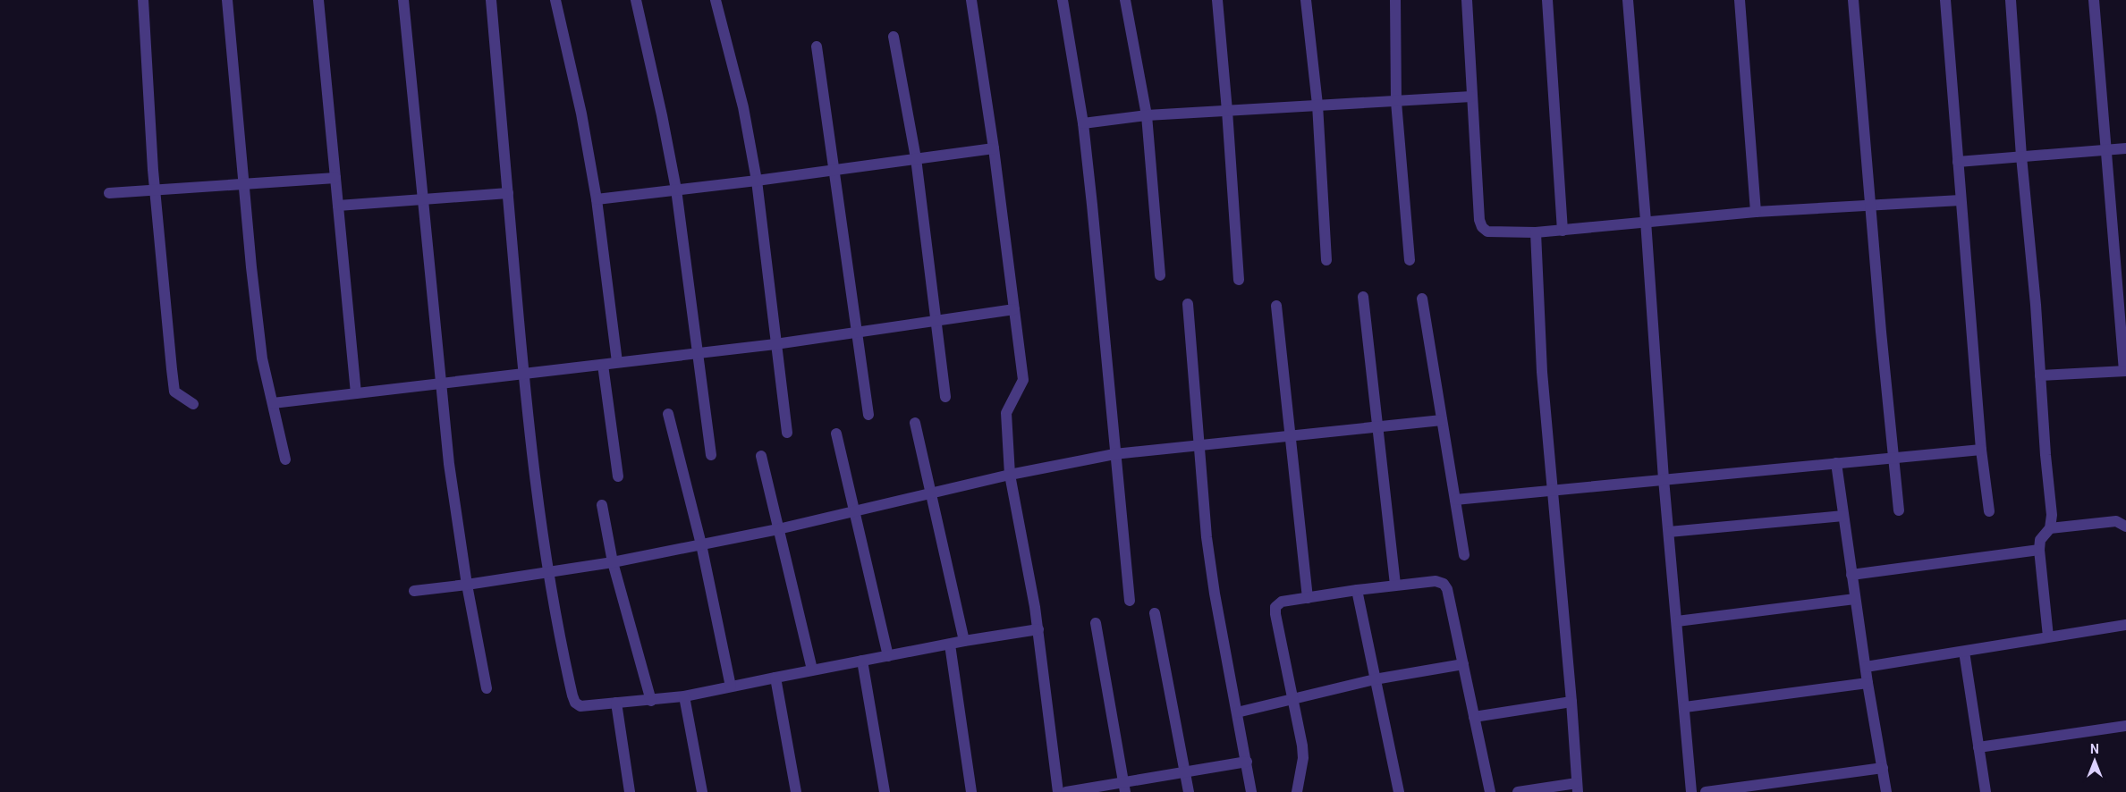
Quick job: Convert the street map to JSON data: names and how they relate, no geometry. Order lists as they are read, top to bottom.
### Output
{
  "north": "top"
}
